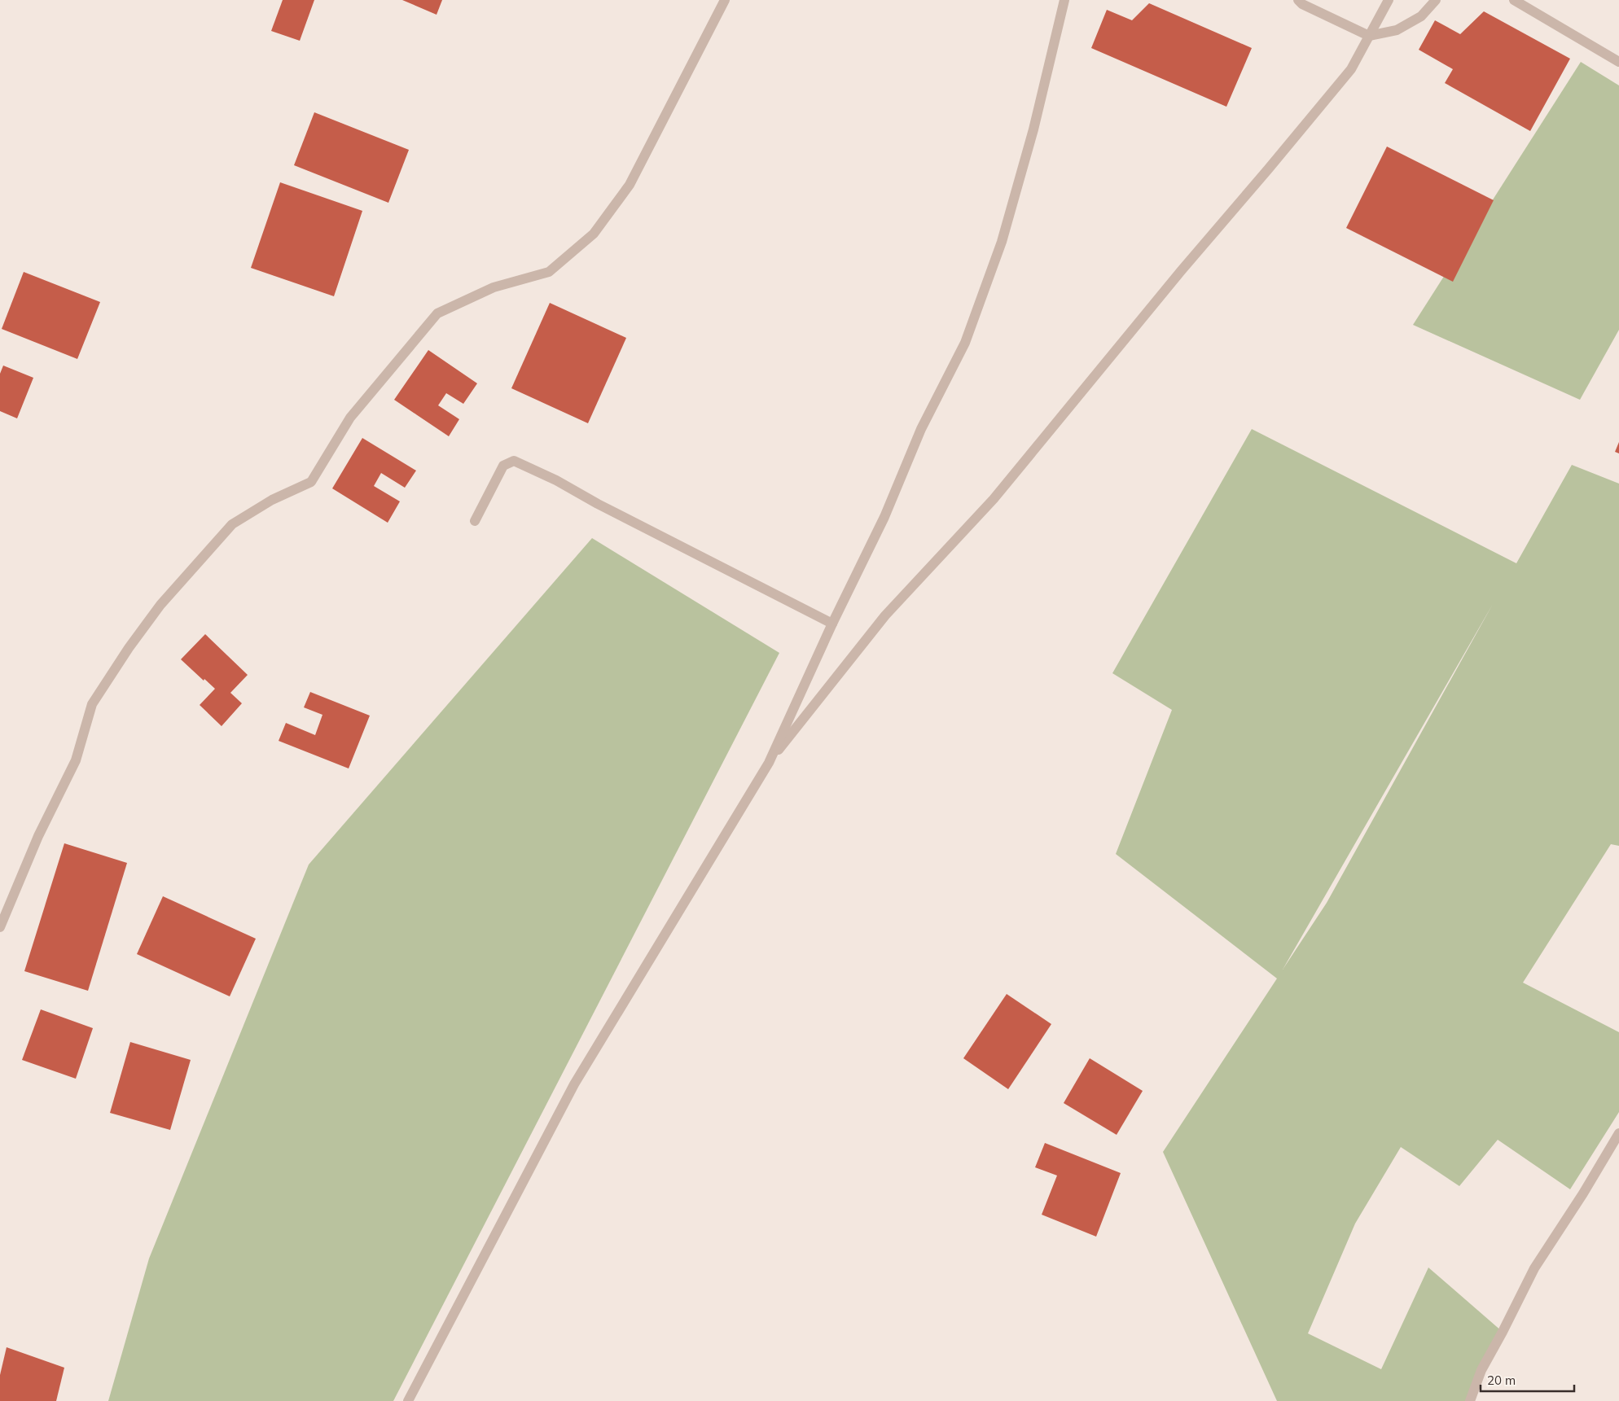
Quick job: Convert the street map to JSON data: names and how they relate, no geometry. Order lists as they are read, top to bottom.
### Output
{
  "scale_bar": "20 m"
}
